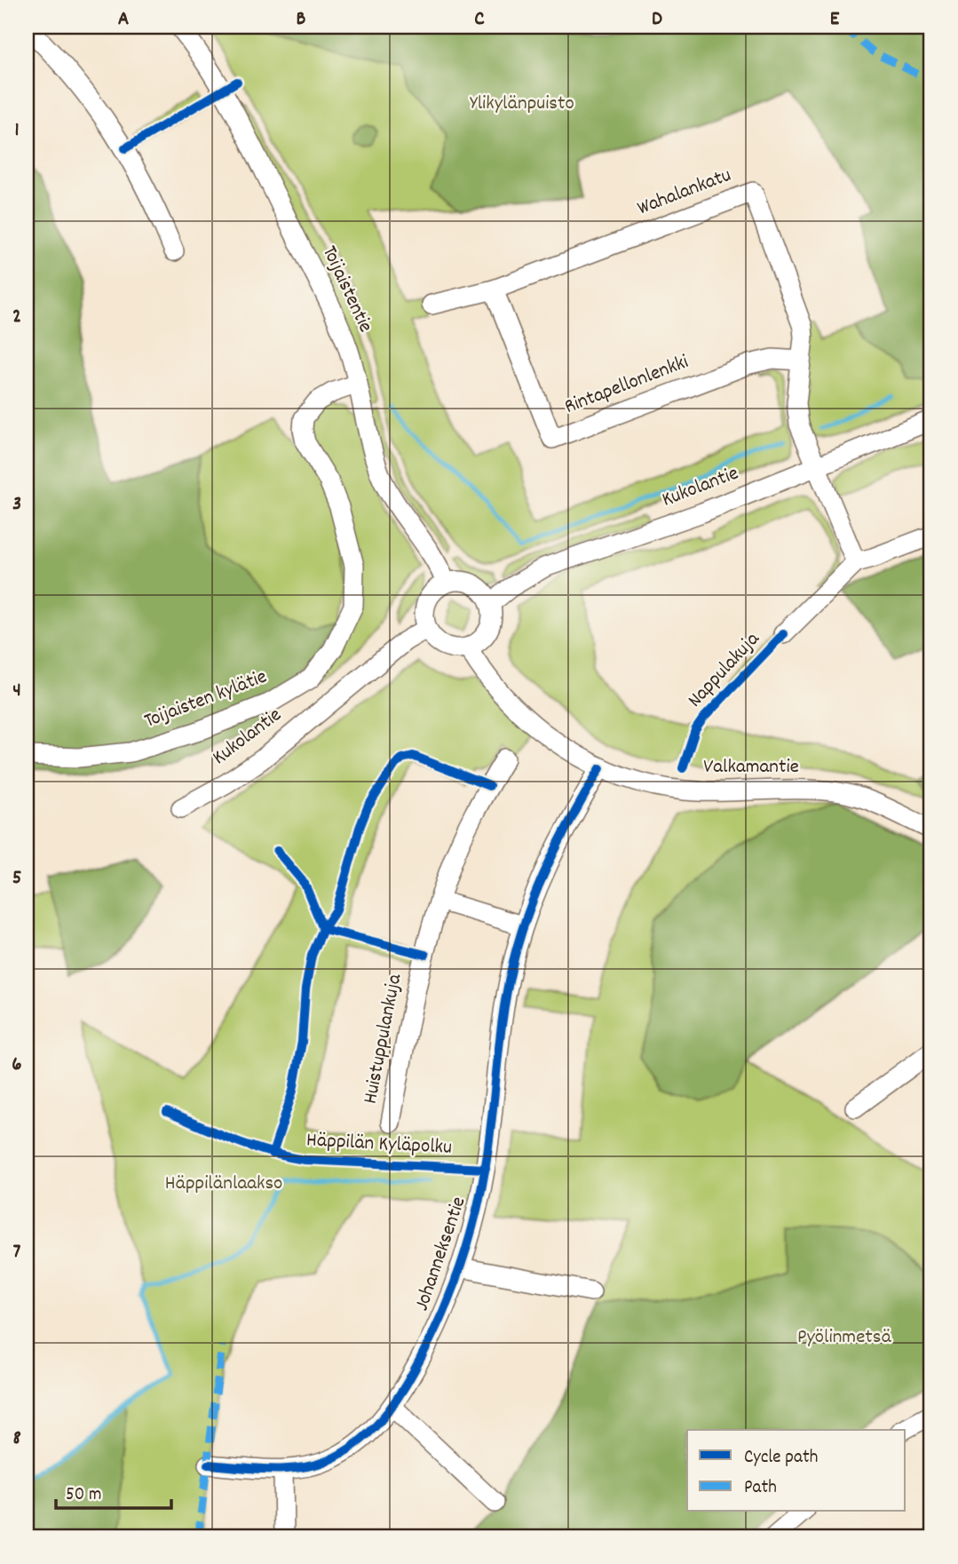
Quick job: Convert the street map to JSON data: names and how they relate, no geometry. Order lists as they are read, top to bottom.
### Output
{
  "streets": {
    "street": [
      "Wahalankatu",
      "Toijaistentie",
      "Rintapellonlenkki",
      "Kukolantie",
      "Toijaisten kylätie",
      "Valkamantie",
      "Huistuppulankuja",
      "Johanneksentie"
    ],
    "cycle path": ["Nappulakuja", "Häppilän Kyläpolku"]
  },
  "crossings": [
    ["Wahalankatu", "Rintapellonlenkki"],
    ["Wahalankatu", "Kukolantie"],
    ["Toijaistentie", "Kukolantie"],
    ["Toijaistentie", "Toijaisten kylätie"],
    ["Toijaistentie", "Valkamantie"],
    ["Kukolantie", "Valkamantie"],
    ["Valkamantie", "Johanneksentie"]
  ],
  "parks": ["Ylikylänpuisto", "Häppilänlaakso", "Pyölinmetsä"],
  "legend": ["Cycle path", "Path"],
  "scale_bar": "50 m",
  "grid": {
    "columns": [
      "A",
      "B",
      "C",
      "D",
      "E"
    ],
    "rows": [
      "1",
      "2",
      "3",
      "4",
      "5",
      "6",
      "7",
      "8"
    ]
  }
}
